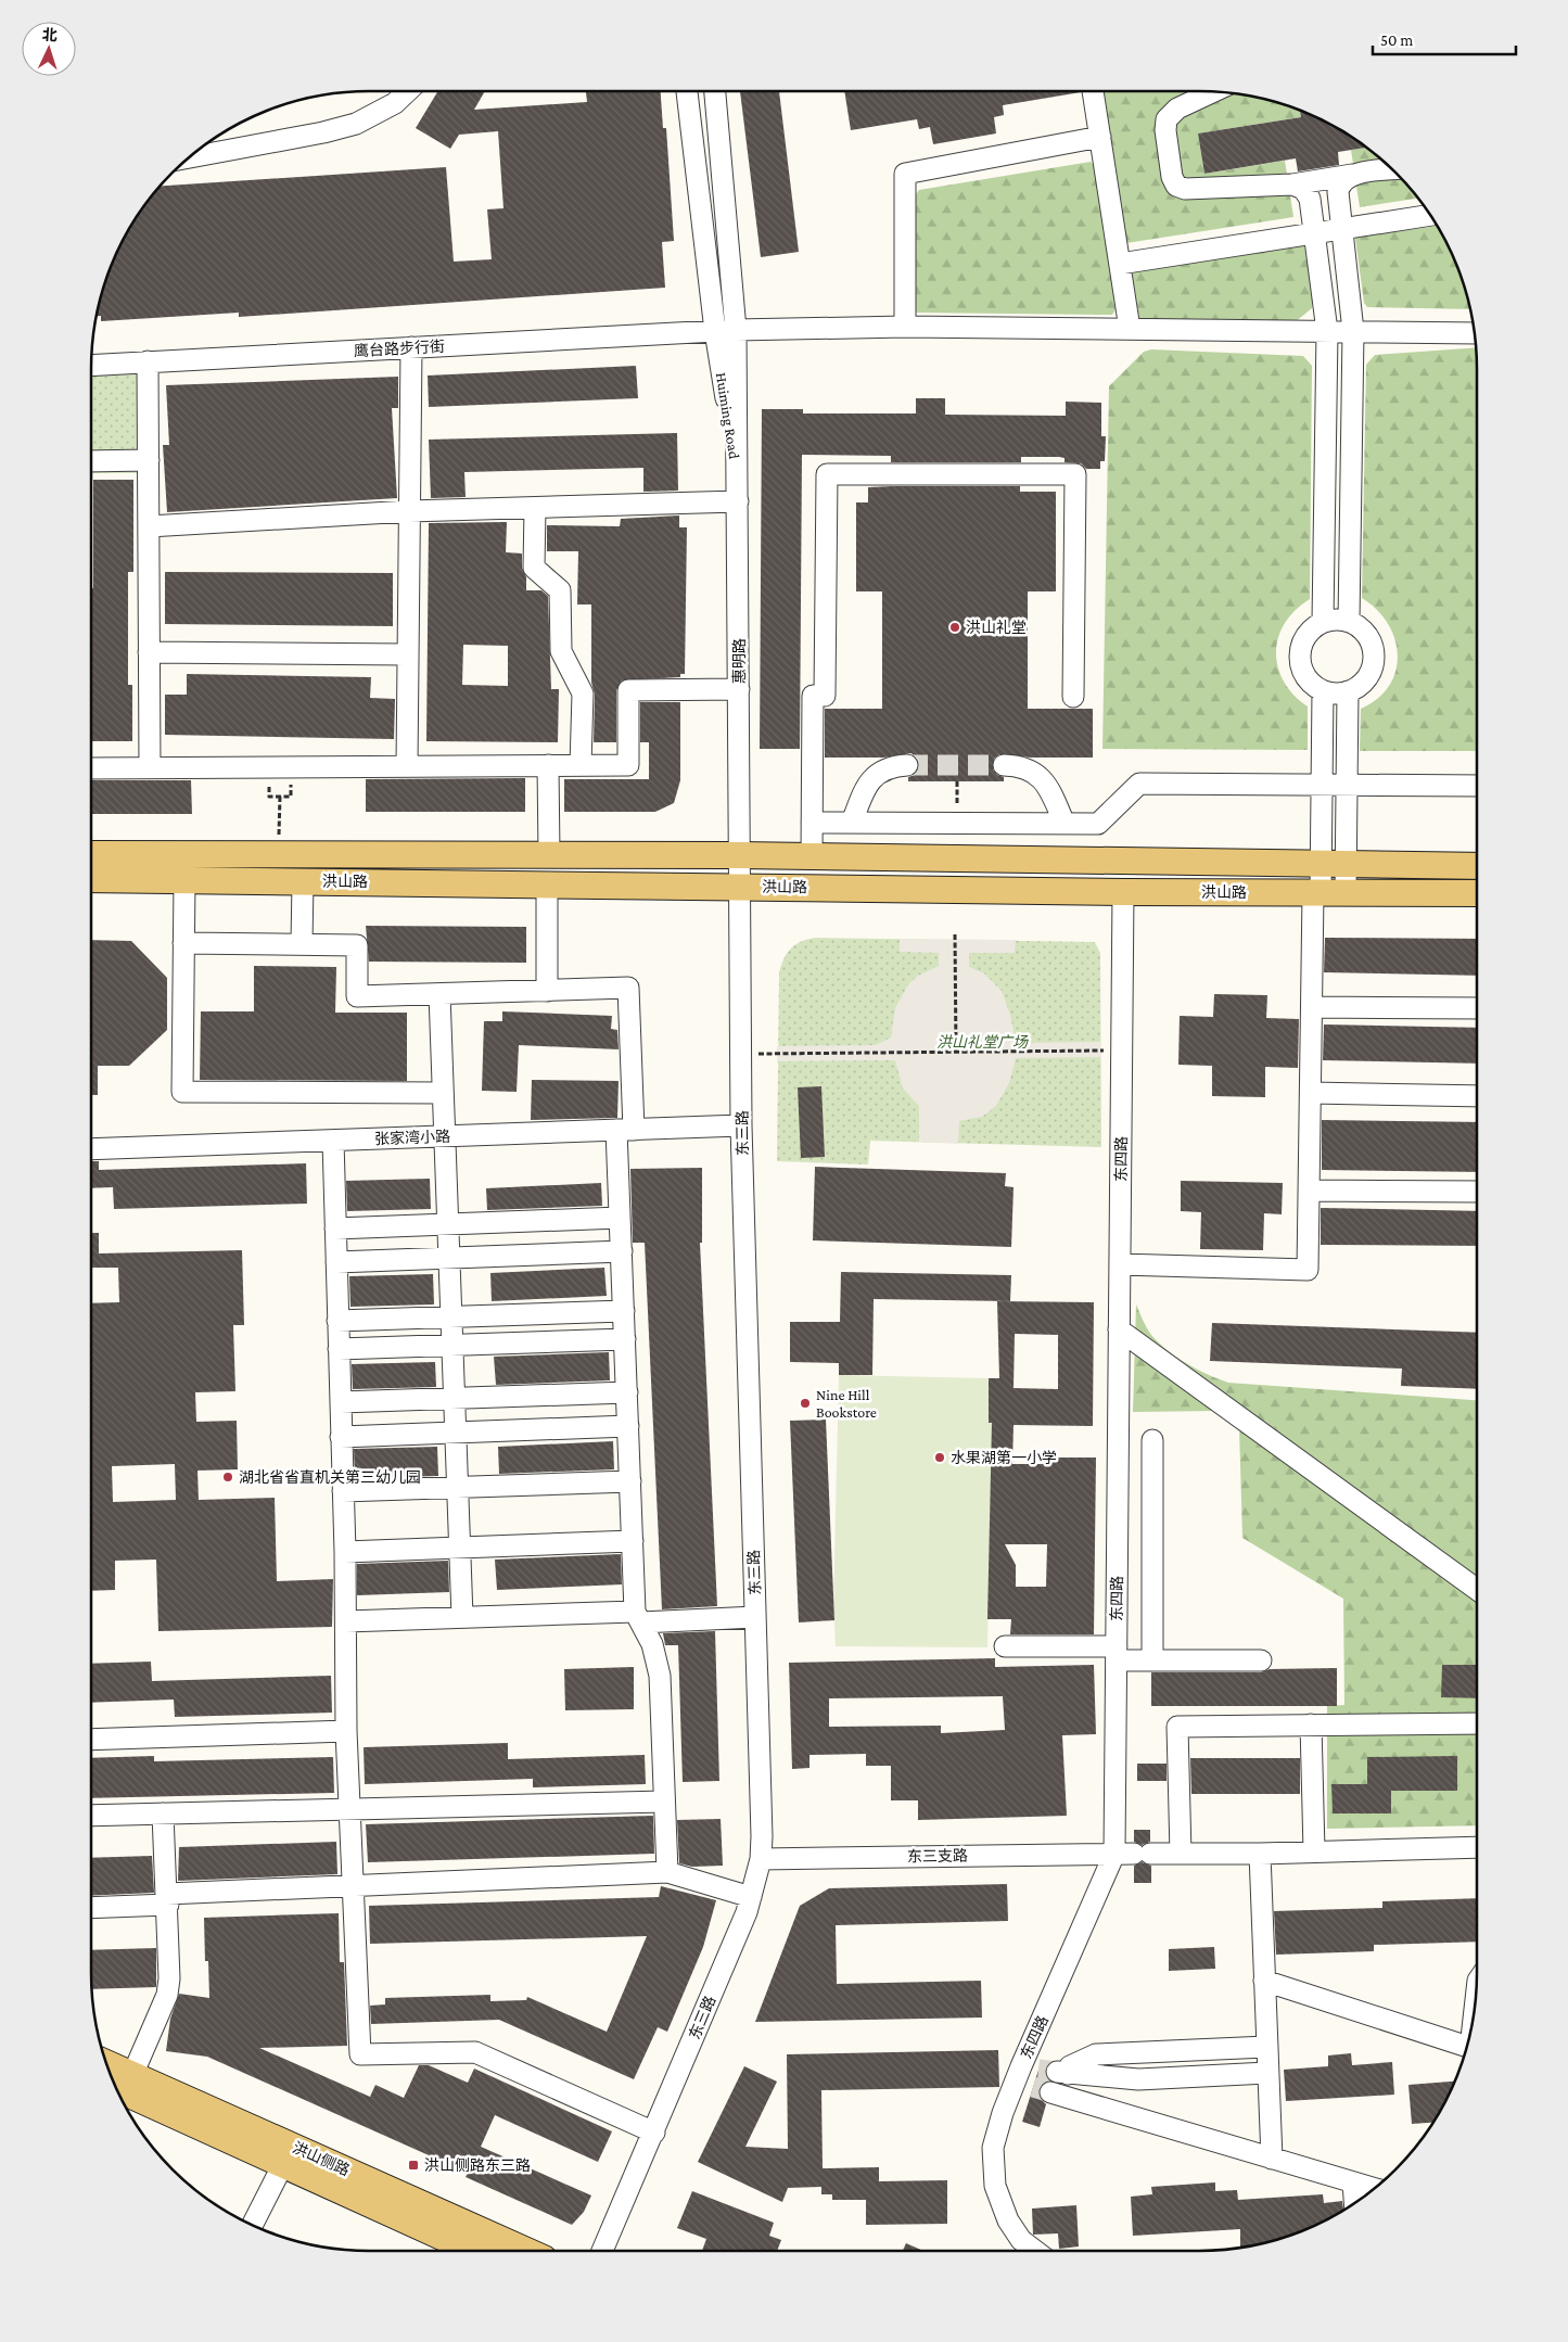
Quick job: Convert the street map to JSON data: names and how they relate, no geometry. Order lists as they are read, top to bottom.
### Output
{
  "streets": {
    "main road": ["洪山路", "洪山侧路"],
    "street": [
      "鹰台路步行街",
      "Huiming Road",
      "惠明路",
      "东三路",
      "张家湾小路",
      "东四路",
      "东三支路"
    ]
  },
  "crossings": [
    ["鹰台路步行街", "Huiming Road"],
    ["Huiming Road", "惠明路"],
    ["惠明路", "洪山路"],
    ["惠明路", "东三路"],
    ["洪山路", "东三路"],
    ["洪山路", "东四路"],
    ["东三路", "张家湾小路"],
    ["东三路", "东三支路"],
    ["东四路", "东三支路"]
  ],
  "parks": ["洪山礼堂广场"],
  "places": {
    "other": [
      "洪山礼堂",
      "Nine Hill Bookstore",
      "水果湖第一小学",
      "湖北省省直机关第三幼儿园"
    ],
    "transit": ["洪山侧路东三路"]
  },
  "scale_bar": "50 m",
  "north": "top"
}
